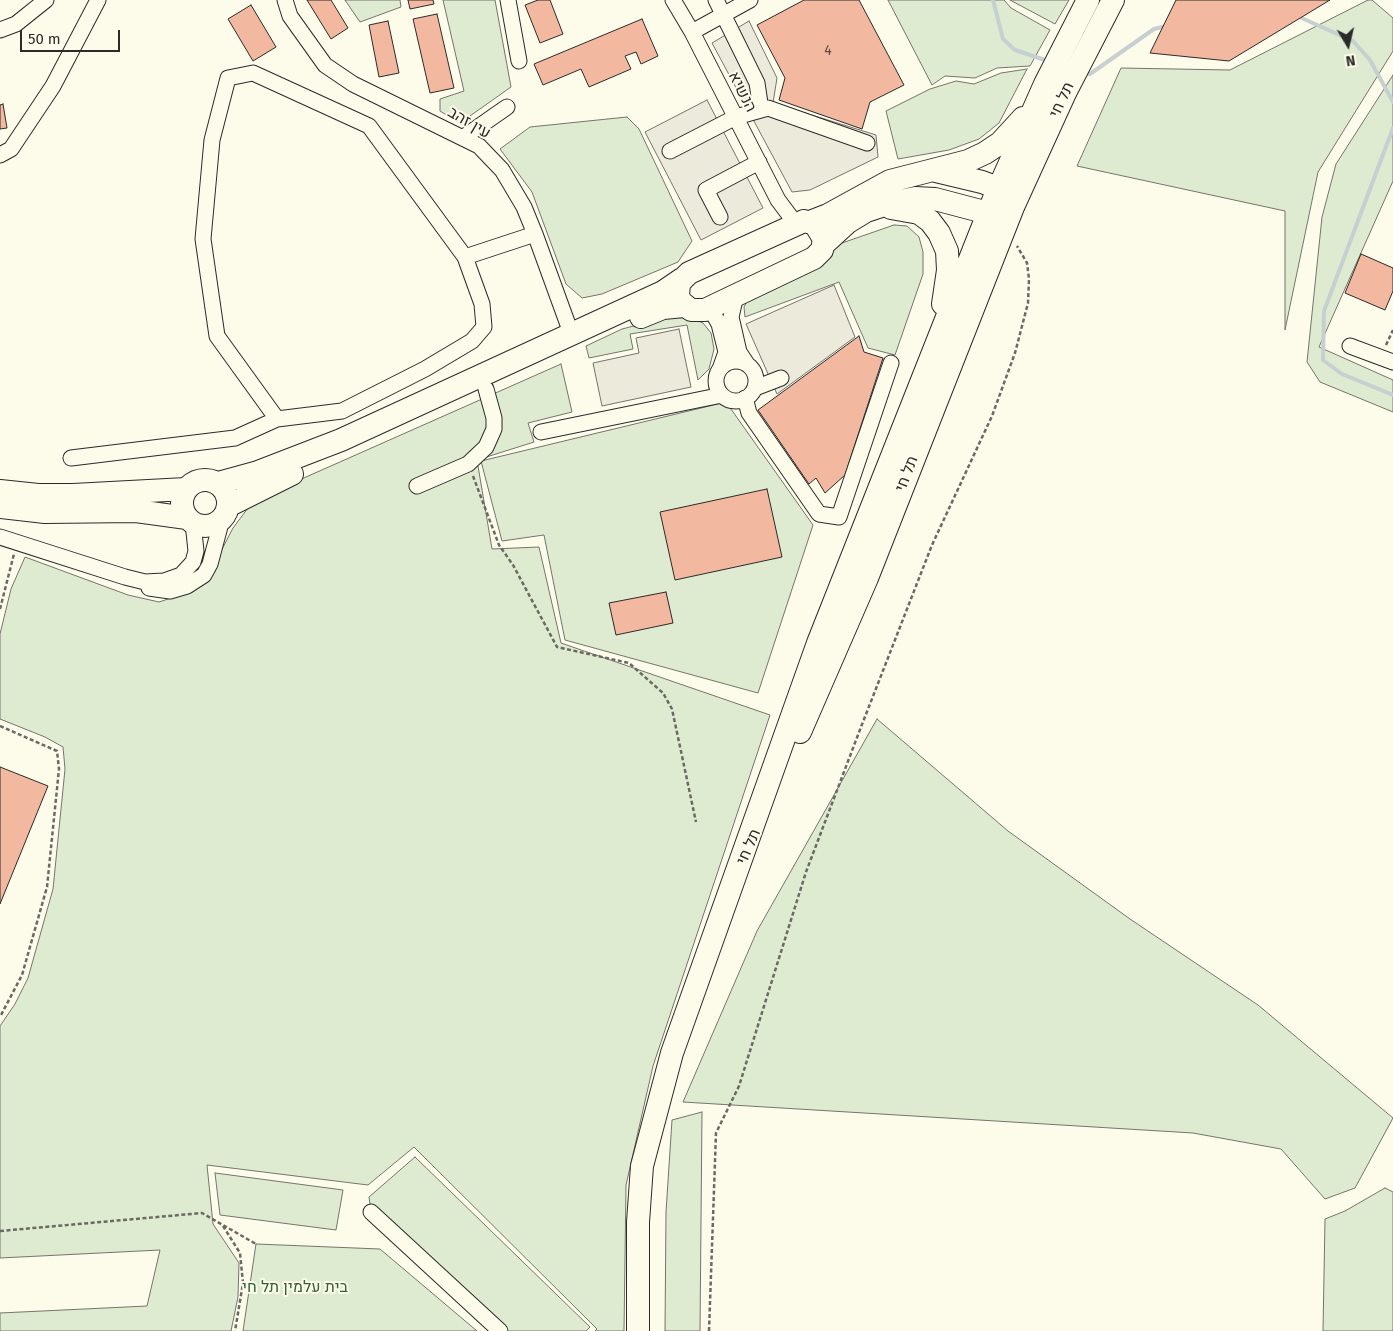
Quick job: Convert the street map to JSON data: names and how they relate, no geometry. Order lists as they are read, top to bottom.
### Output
{
  "streets": {
    "highway": ["תל חי"],
    "street": ["הנשיא", "עין זהב"]
  },
  "parks": ["בית עלמין תל חי"],
  "house_numbers": ["4"],
  "scale_bar": "50 m",
  "north": "bottom"
}
